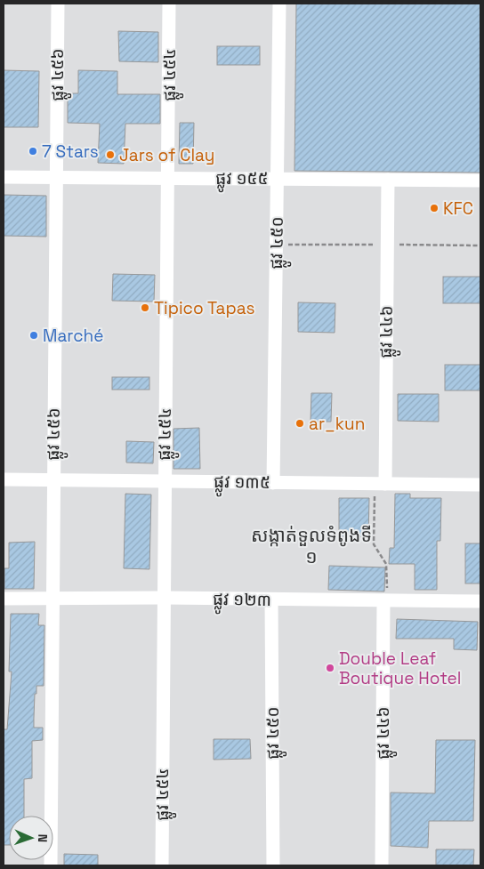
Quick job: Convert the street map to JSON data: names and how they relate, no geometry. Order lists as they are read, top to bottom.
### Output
{
  "streets": {
    "street": [
      "ផ្លូវ ៤៥៦",
      "ផ្លូវ ៤៥៤",
      "ផ្លូវ ១៥៥",
      "ផ្លូវ ៤៥០",
      "ផ្លូវ ៤៤៦",
      "ផ្លូវ ១៣៥",
      "ផ្លូវ ១២៣"
    ]
  },
  "crossings": [
    ["ផ្លូវ ៤៥៦", "ផ្លូវ ១៥៥"],
    ["ផ្លូវ ៤៥៦", "ផ្លូវ ១៣៥"],
    ["ផ្លូវ ៤៥៦", "ផ្លូវ ១២៣"],
    ["ផ្លូវ ៤៥៤", "ផ្លូវ ១៥៥"],
    ["ផ្លូវ ៤៥៤", "ផ្លូវ ១៣៥"],
    ["ផ្លូវ ៤៥៤", "ផ្លូវ ១២៣"],
    ["ផ្លូវ ១៥៥", "ផ្លូវ ៤៥០"],
    ["ផ្លូវ ១៥៥", "ផ្លូវ ៤៤៦"],
    ["ផ្លូវ ៤៥០", "ផ្លូវ ១៣៥"],
    ["ផ្លូវ ៤៥០", "ផ្លូវ ១២៣"],
    ["ផ្លូវ ៤៤៦", "ផ្លូវ ១៣៥"],
    ["ផ្លូវ ៤៤៦", "ផ្លូវ ១២៣"]
  ],
  "districts": ["សង្កាត់ទួលទំពូងទី ១"],
  "places": [
    "7 Stars",
    "Jars of Clay",
    "KFC",
    "Tipico Tapas",
    "Marché",
    "ar_kun",
    "Double Leaf Boutique Hotel"
  ],
  "north": "right"
}
